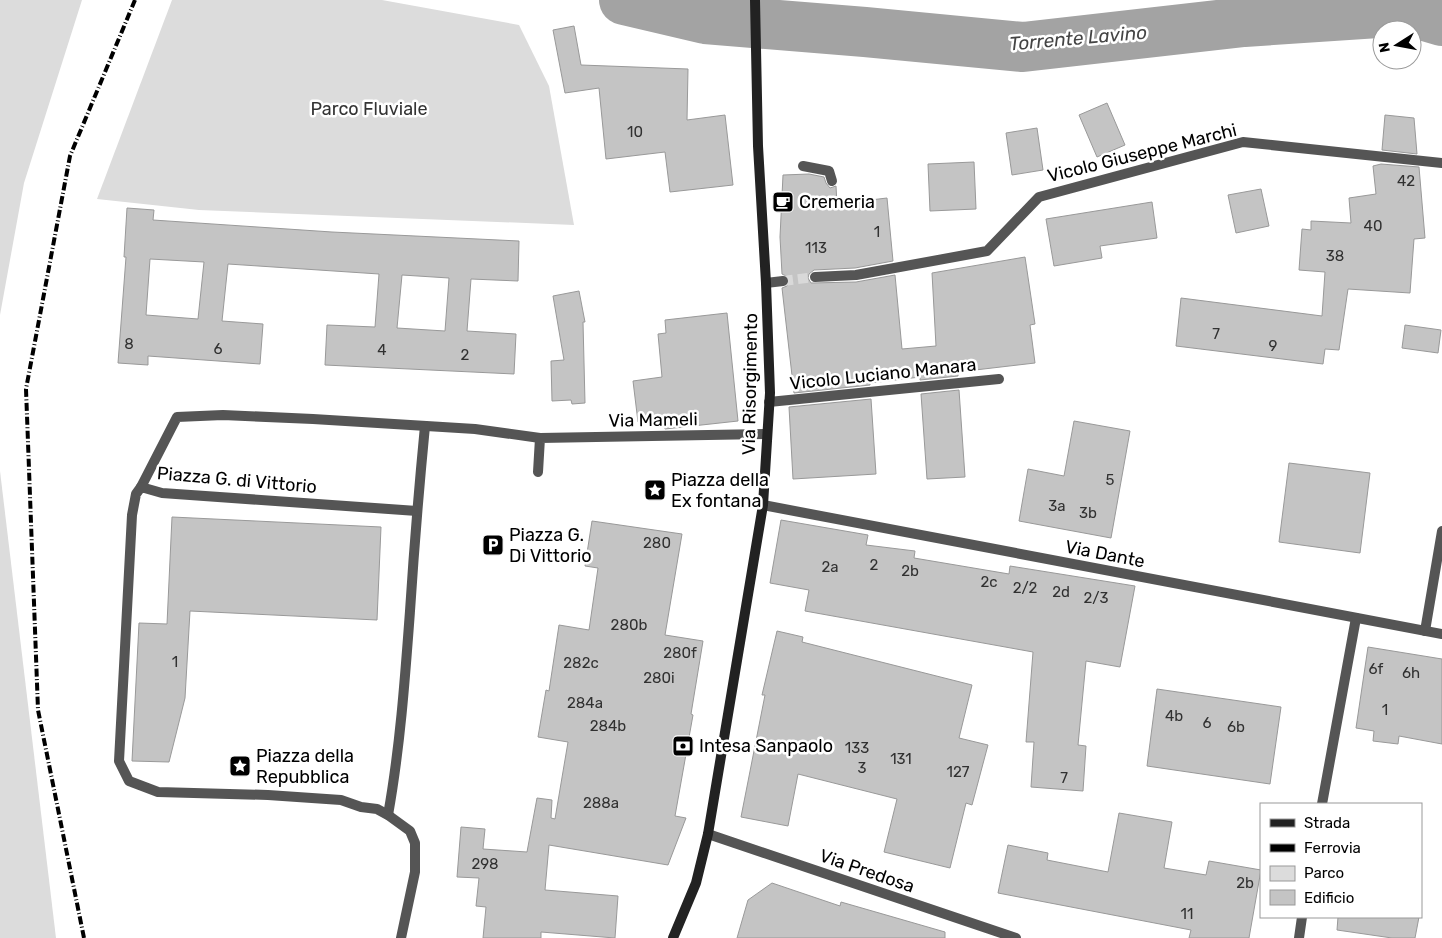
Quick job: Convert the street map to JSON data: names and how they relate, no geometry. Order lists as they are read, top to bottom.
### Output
{
  "streets": {
    "main road": ["Via Risorgimento"],
    "street": [
      "Vicolo Giuseppe Marchi",
      "Vicolo Luciano Manara",
      "Via Mameli",
      "Piazza G. di Vittorio",
      "Via Dante",
      "Via Predosa"
    ]
  },
  "crossings": [
    ["Vicolo Luciano Manara", "Via Risorgimento"],
    ["Via Risorgimento", "Via Mameli"],
    ["Via Risorgimento", "Via Dante"],
    ["Via Risorgimento", "Via Predosa"],
    ["Via Mameli", "Piazza G. di Vittorio"]
  ],
  "water": ["Torrente Lavino"],
  "parks": ["Parco Fluviale"],
  "places": {
    "cafe": ["Cremeria"],
    "place": ["Piazza della Ex fontana", "Piazza della Repubblica"],
    "parking": ["Piazza G. Di Vittorio"],
    "bank": ["Intesa Sanpaolo"]
  },
  "house_numbers": [
    "10",
    "42",
    "40",
    "1",
    "113",
    "38",
    "7",
    "8",
    "9",
    "6",
    "4",
    "2",
    "5",
    "3a",
    "3b",
    "280",
    "2",
    "2a",
    "2b",
    "2c",
    "2/2",
    "2d",
    "2/3",
    "280b",
    "280f",
    "1",
    "282c",
    "6f",
    "6h",
    "280i",
    "284a",
    "1",
    "4b",
    "6",
    "284b",
    "6b",
    "133",
    "131",
    "3",
    "127",
    "7",
    "288a",
    "298",
    "2b",
    "11"
  ],
  "legend": [
    "Strada",
    "Ferrovia",
    "Parco",
    "Edificio"
  ],
  "north": "left"
}
